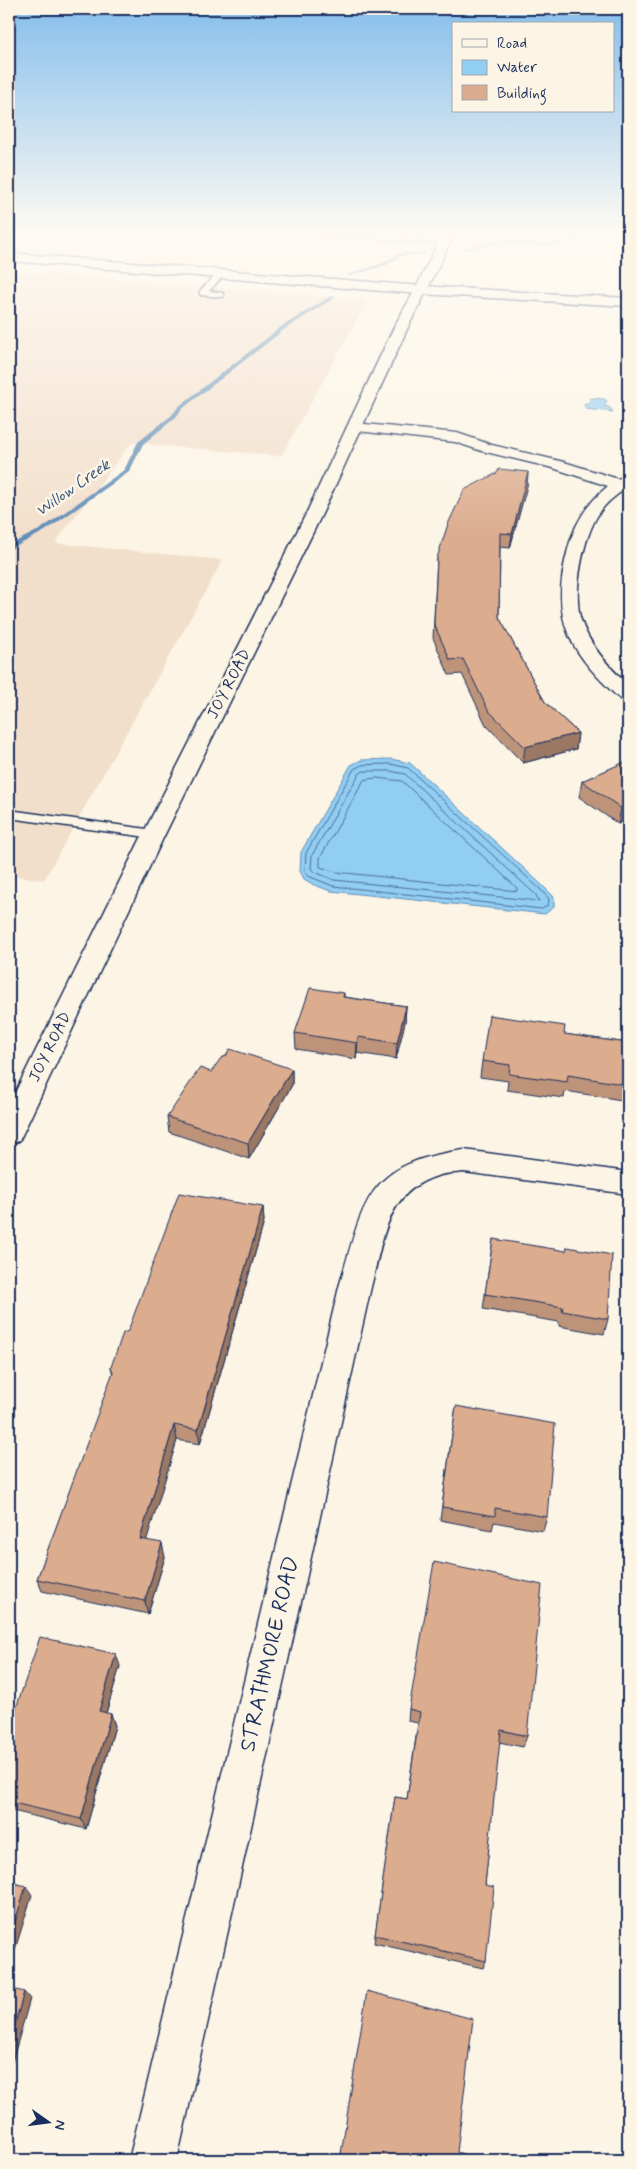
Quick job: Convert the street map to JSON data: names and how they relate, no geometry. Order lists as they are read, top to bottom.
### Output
{
  "streets": {
    "street": ["JOY ROAD", "STRATHMORE ROAD"]
  },
  "water": ["Willow Creek"],
  "legend": ["Road", "Water", "Building"],
  "north": "right"
}
